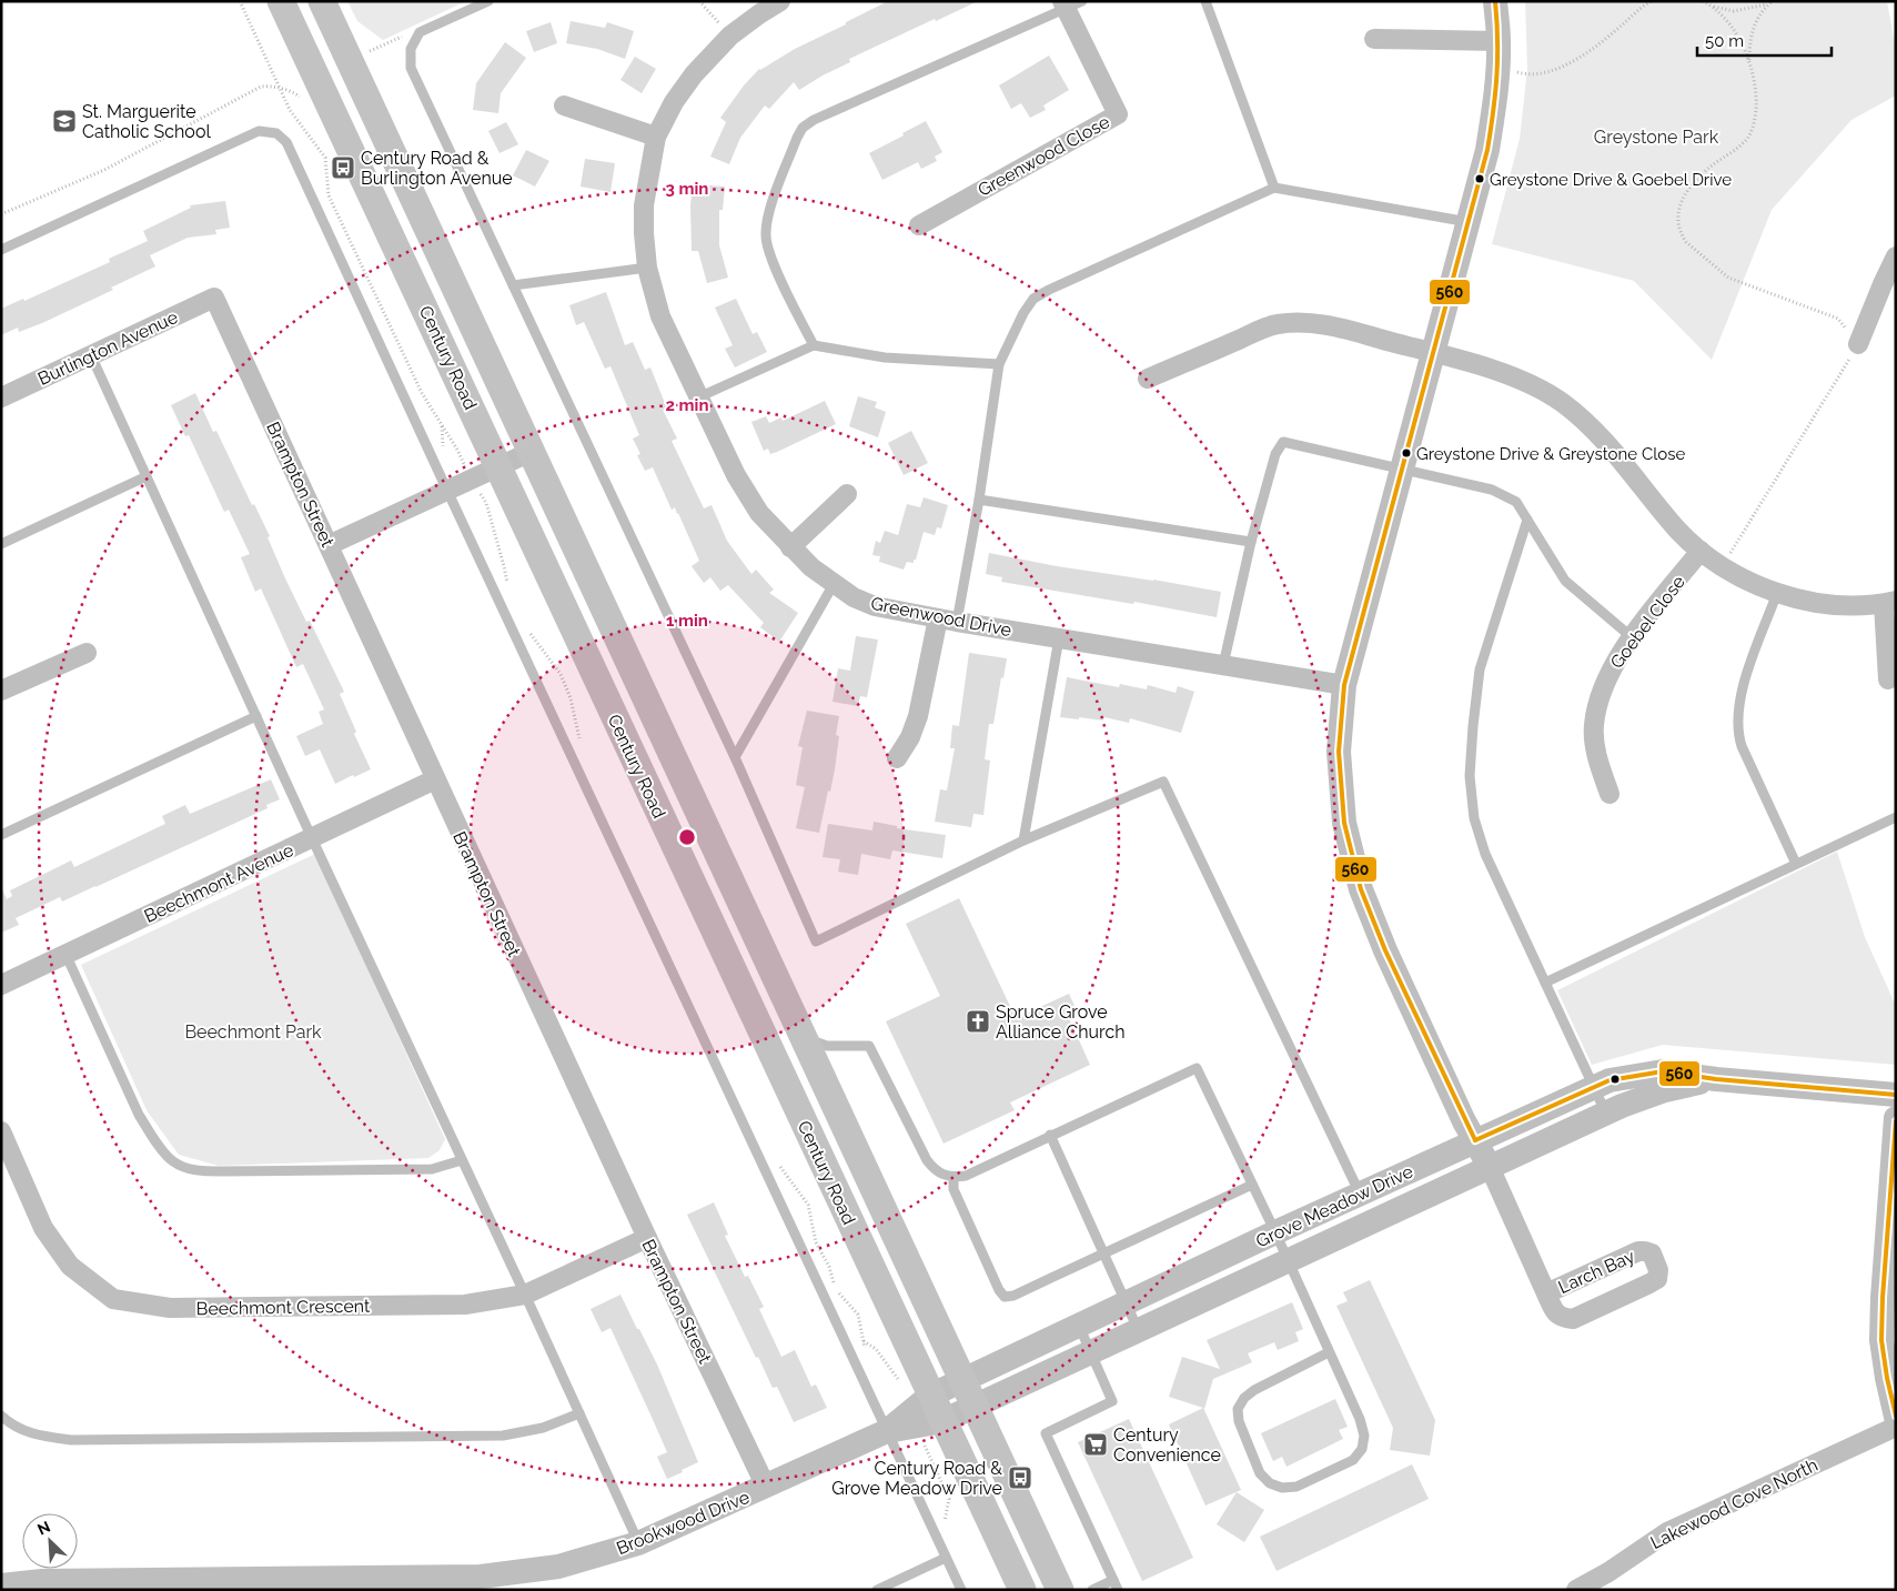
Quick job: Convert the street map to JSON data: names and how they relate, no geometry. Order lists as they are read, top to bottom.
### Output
{
  "streets": {
    "main road": ["Century Road"],
    "street": [
      "Greenwood Close",
      "Burlington Avenue",
      "Brampton Street",
      "Greenwood Drive",
      "Goebel Close",
      "Beechmont Avenue",
      "Grove Meadow Drive",
      "Larch Bay",
      "Beechmont Crescent",
      "Lakewood Cove North",
      "Brookwood Drive"
    ]
  },
  "crossings": [
    ["Burlington Avenue", "Brampton Street"],
    ["Century Road", "Grove Meadow Drive"],
    ["Century Road", "Brookwood Drive"],
    ["Brampton Street", "Beechmont Avenue"],
    ["Brampton Street", "Beechmont Crescent"],
    ["Brampton Street", "Brookwood Drive"],
    ["Grove Meadow Drive", "Larch Bay"],
    ["Grove Meadow Drive", "Brookwood Drive"]
  ],
  "parks": ["Greystone Park", "Beechmont Park"],
  "places": {
    "school or university": ["St. Marguerite Catholic School"],
    "bus stop": ["Century Road & Burlington Avenue", "Century Road & Grove Meadow Drive"],
    "other": ["Greystone Drive & Goebel Drive", "Greystone Drive & Greystone Close"],
    "church": ["Spruce Grove Alliance Church"],
    "supermarket": ["Century Convenience"]
  },
  "lines": ["transit line 560"],
  "scale_bar": "50 m",
  "north": "top left",
  "rings": ["3 min", "2 min", "1 min"]
}
